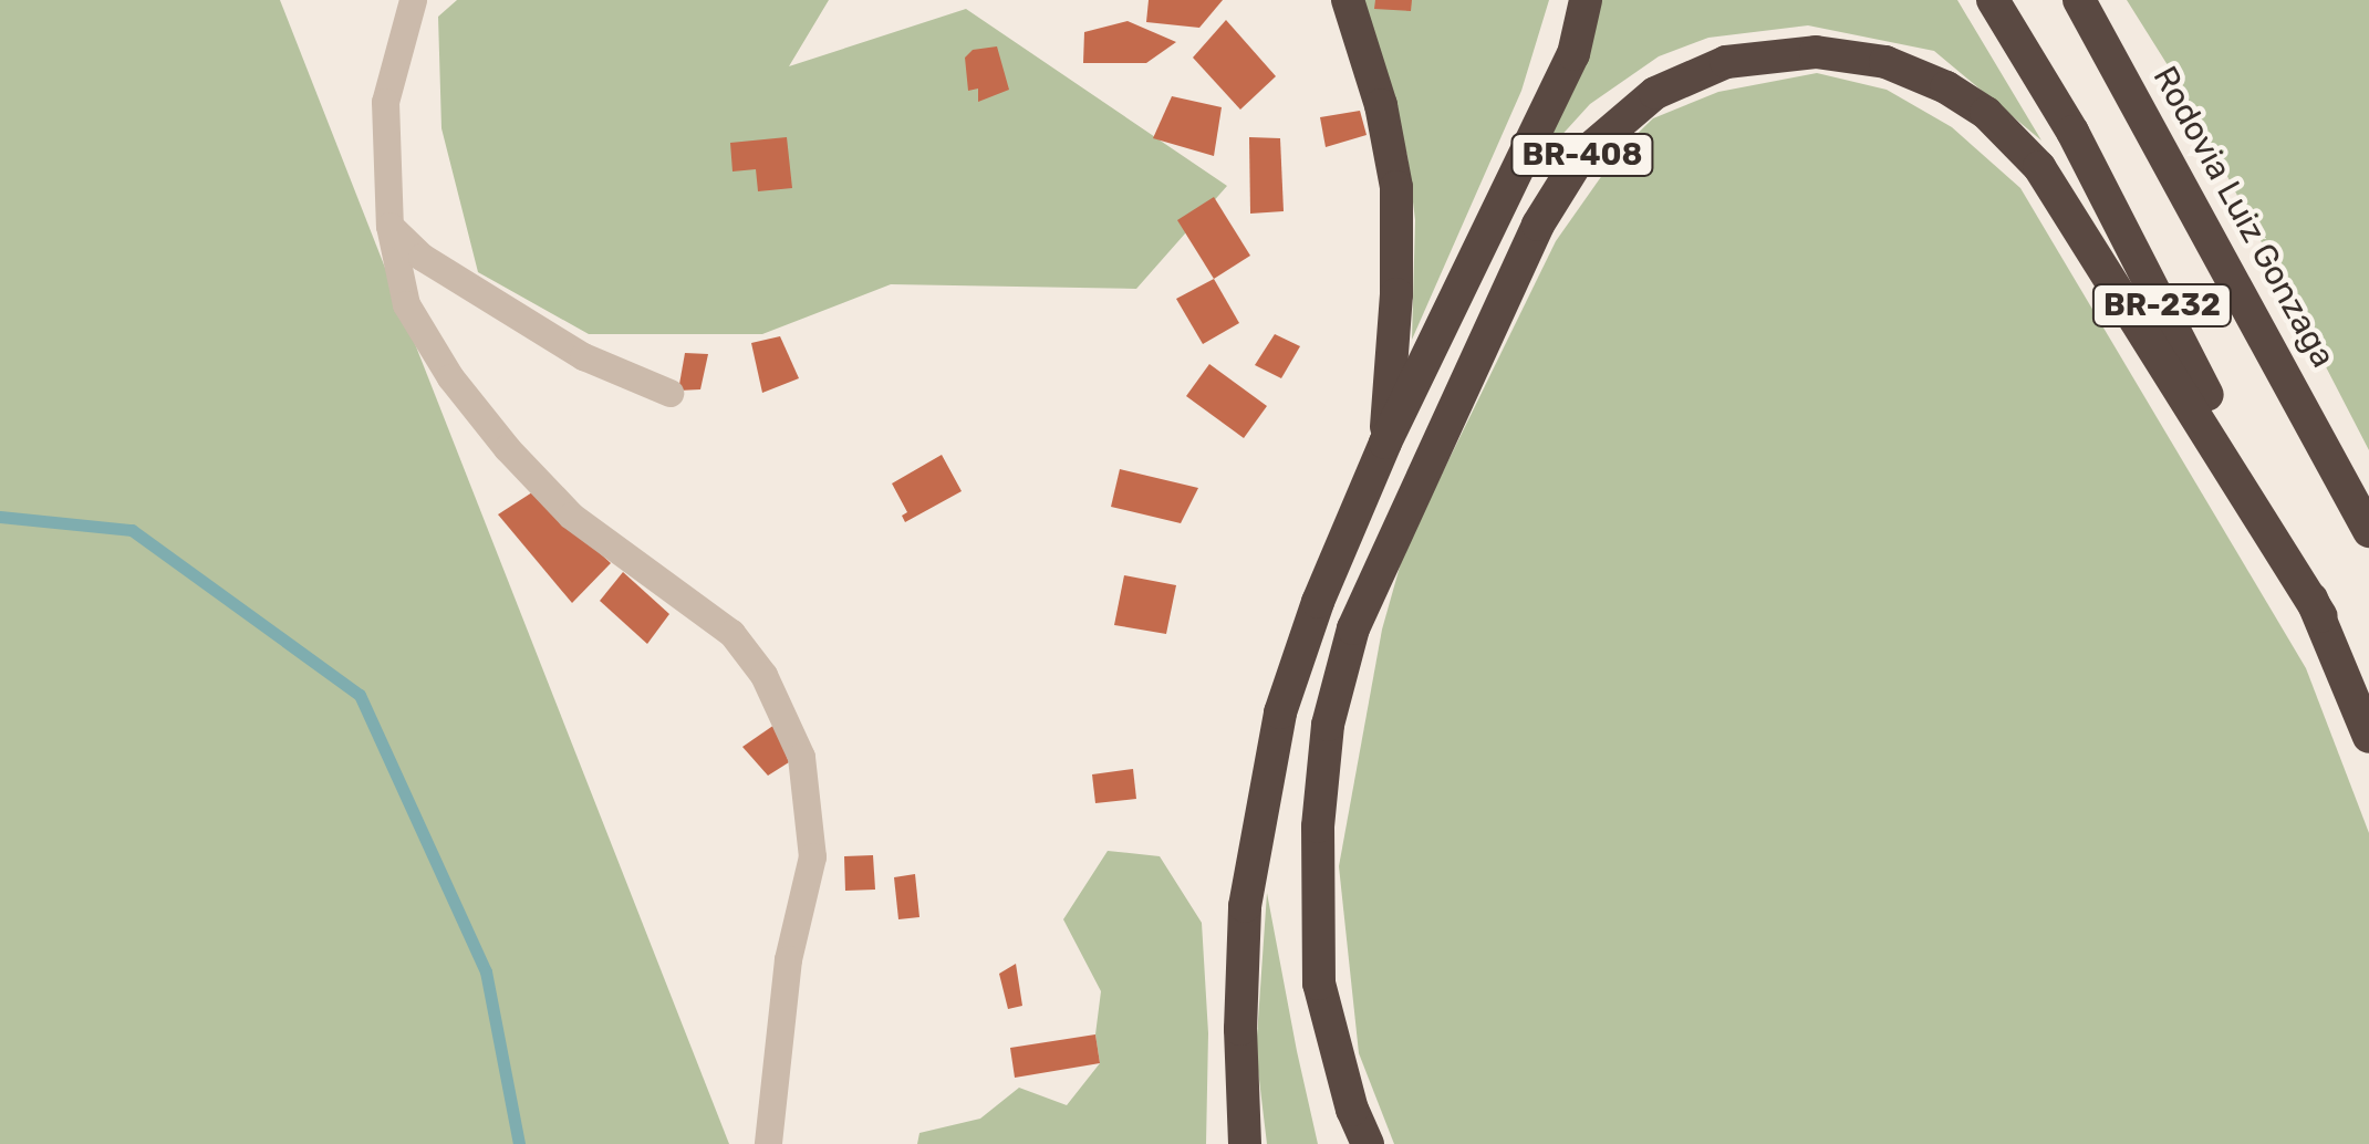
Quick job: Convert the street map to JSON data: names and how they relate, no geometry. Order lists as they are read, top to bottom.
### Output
{
  "streets": {
    "highway": ["BR-408", "Rodovia Luiz Gonzaga", "BR-232"]
  },
  "crossings": [
    ["BR-408", "BR-232"]
  ]
}
